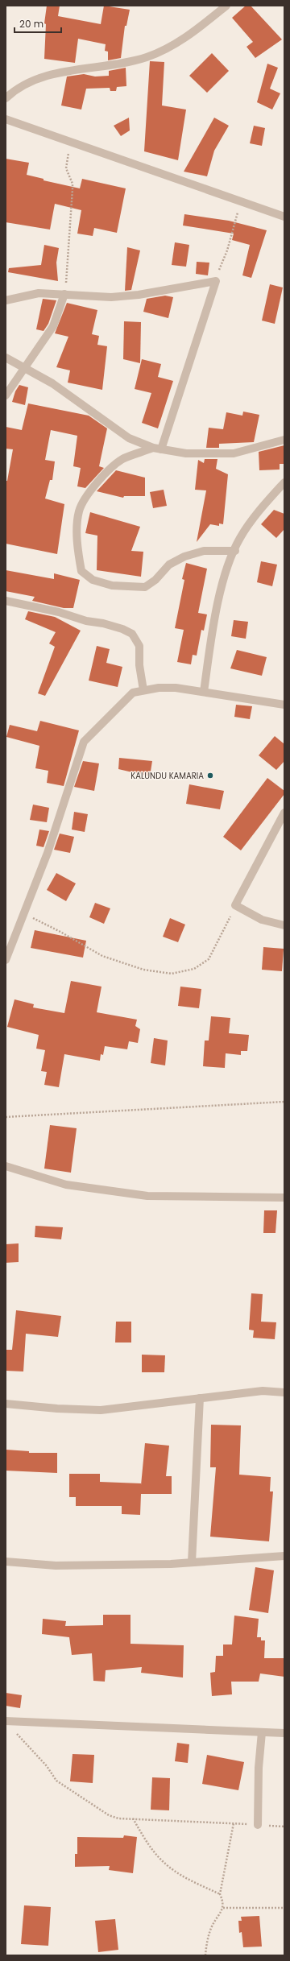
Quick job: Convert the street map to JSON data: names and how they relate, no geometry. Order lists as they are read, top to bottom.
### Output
{
  "places": ["KALUNDU KAMARIA"],
  "scale_bar": "20 m"
}
